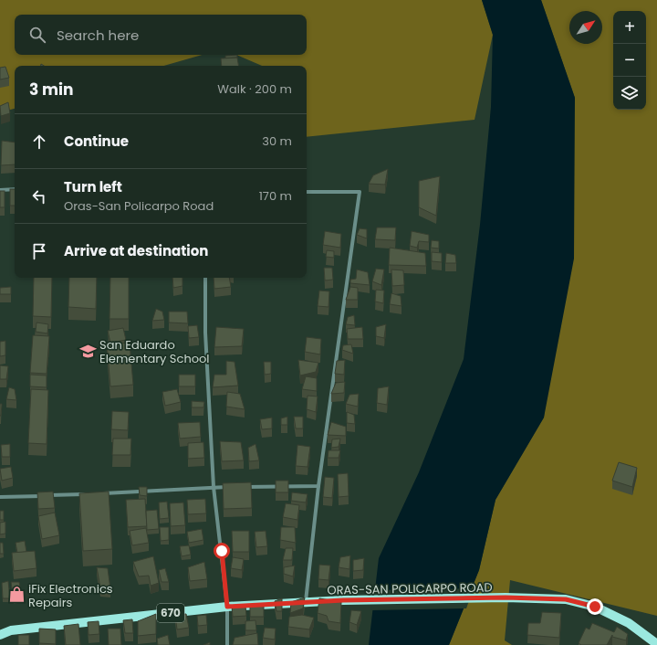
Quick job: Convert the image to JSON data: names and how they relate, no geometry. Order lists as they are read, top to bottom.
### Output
{
  "streets": {
    "main road": ["ORAS-SAN POLICARPO ROAD", "670"]
  },
  "places": {
    "school or university": ["San Eduardo Elementary School"],
    "shop": ["iFix Electronics Repairs"]
  },
  "north": "top right",
  "page": {
    "map_buttons": ["+", "−"],
    "search": "Search here",
    "heading": ["3 min", "Walk · 200 m"],
    "list": [
      ["Continue", "30 m"],
      ["Turn left", "Oras-San Policarpo Road", "170 m"],
      "Arrive at destination"
    ]
  }
}
